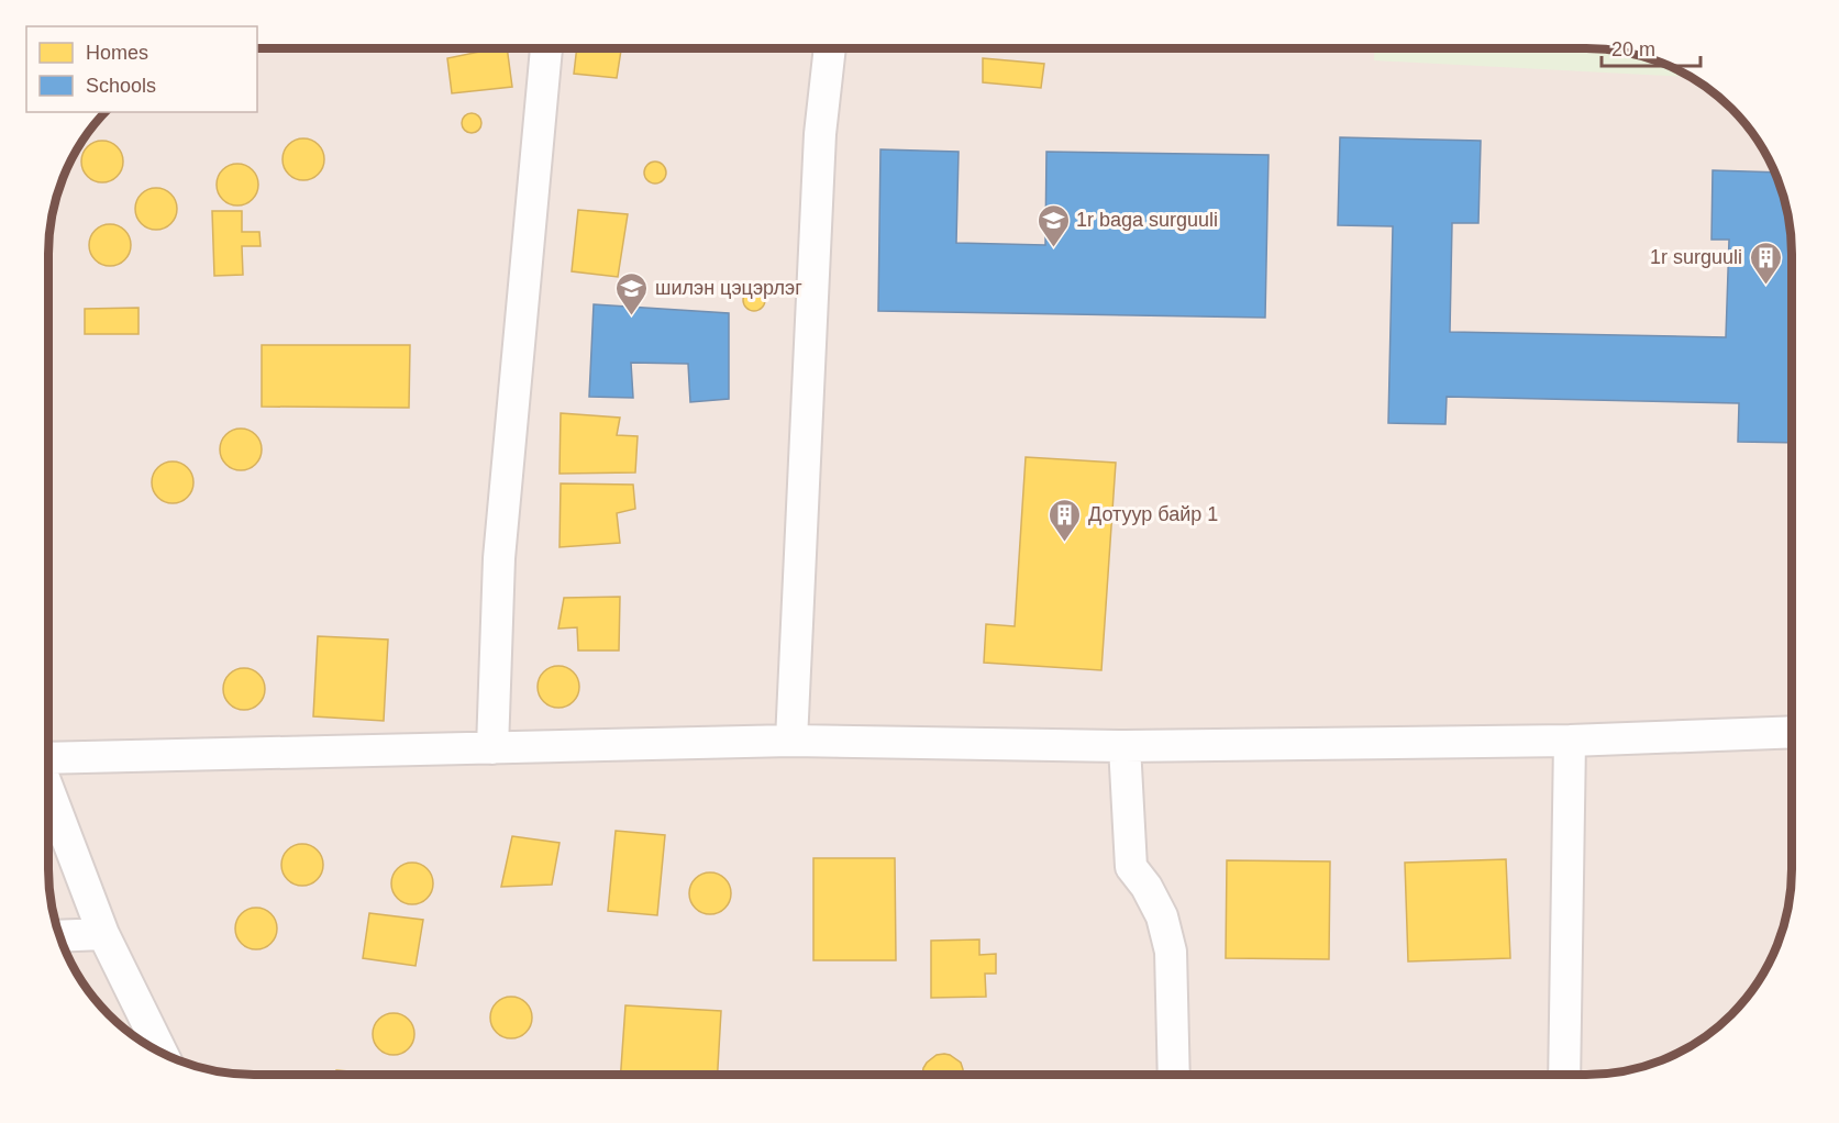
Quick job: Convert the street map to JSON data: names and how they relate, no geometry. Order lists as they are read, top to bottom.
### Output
{
  "places": {
    "school or university": ["1r baga surguuli", "шилэн цэцэрлэг"],
    "building": ["1r surguuli", "Дотуур байр 1"]
  },
  "legend": ["Homes", "Schools"],
  "scale_bar": "20 m"
}
